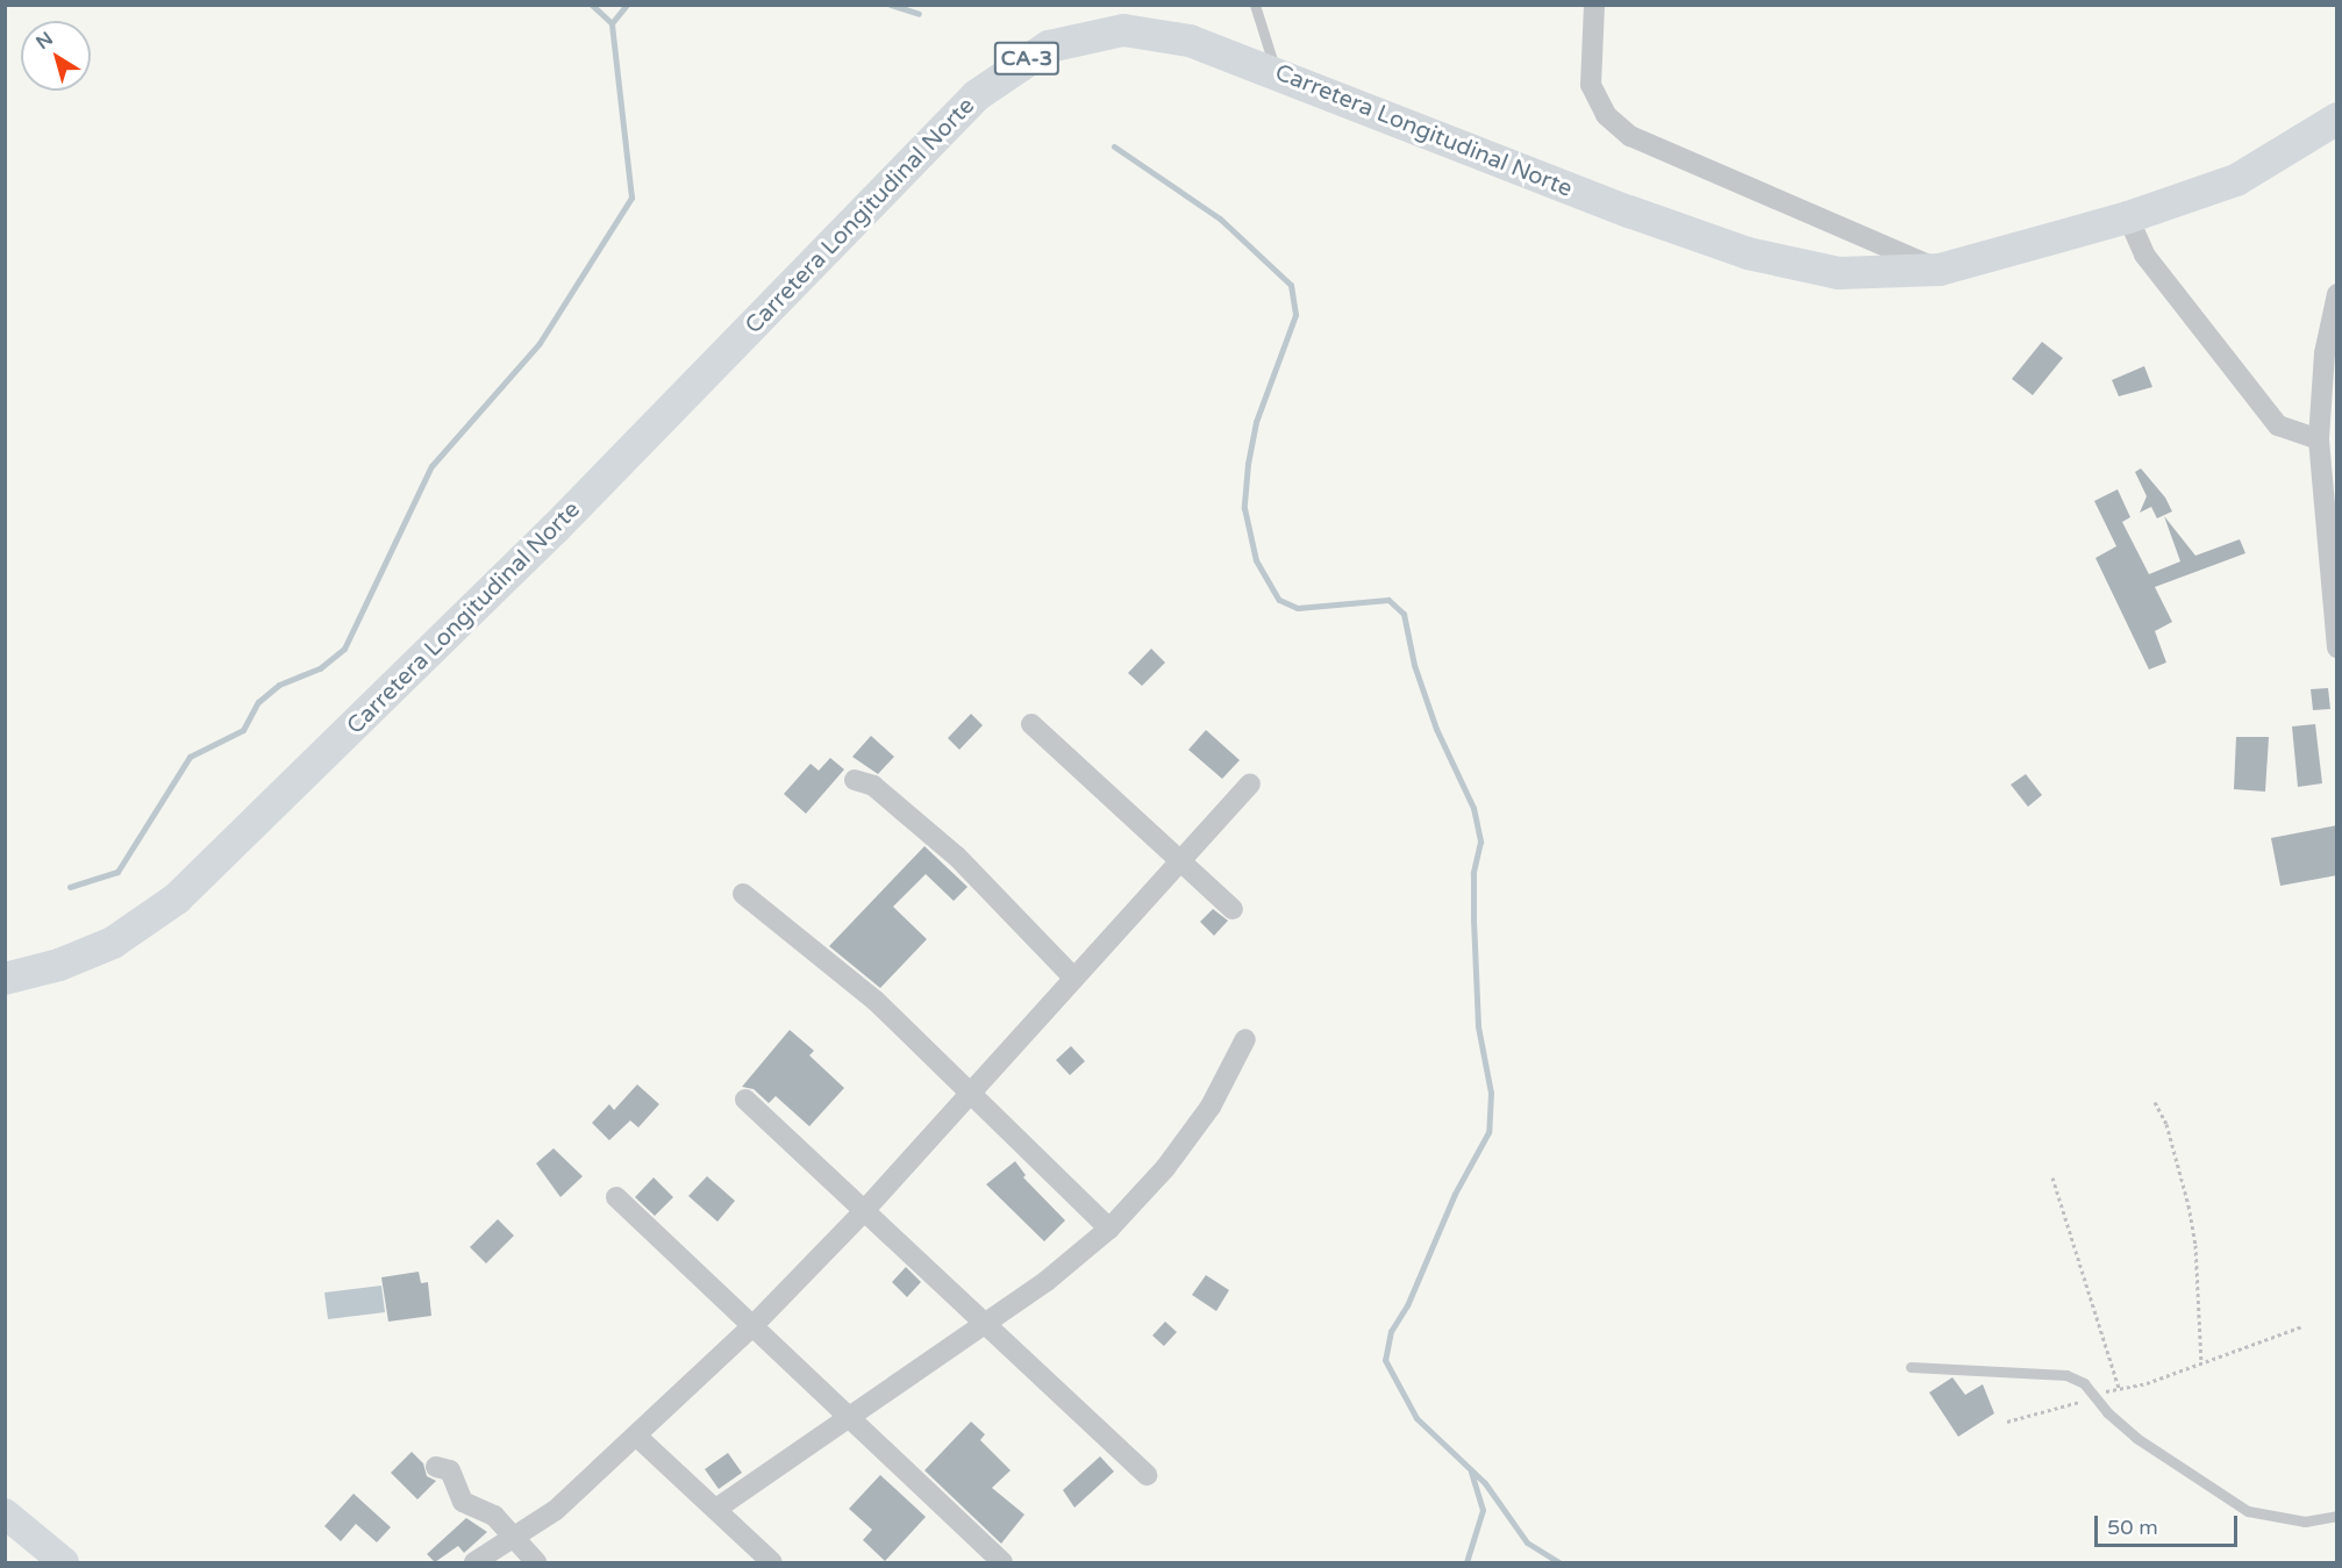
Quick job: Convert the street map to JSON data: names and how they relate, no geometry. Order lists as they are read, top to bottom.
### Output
{
  "streets": {
    "main road": ["CA-3", "Carretera Longitudinal Norte"]
  },
  "scale_bar": "50 m",
  "north": "top left"
}
